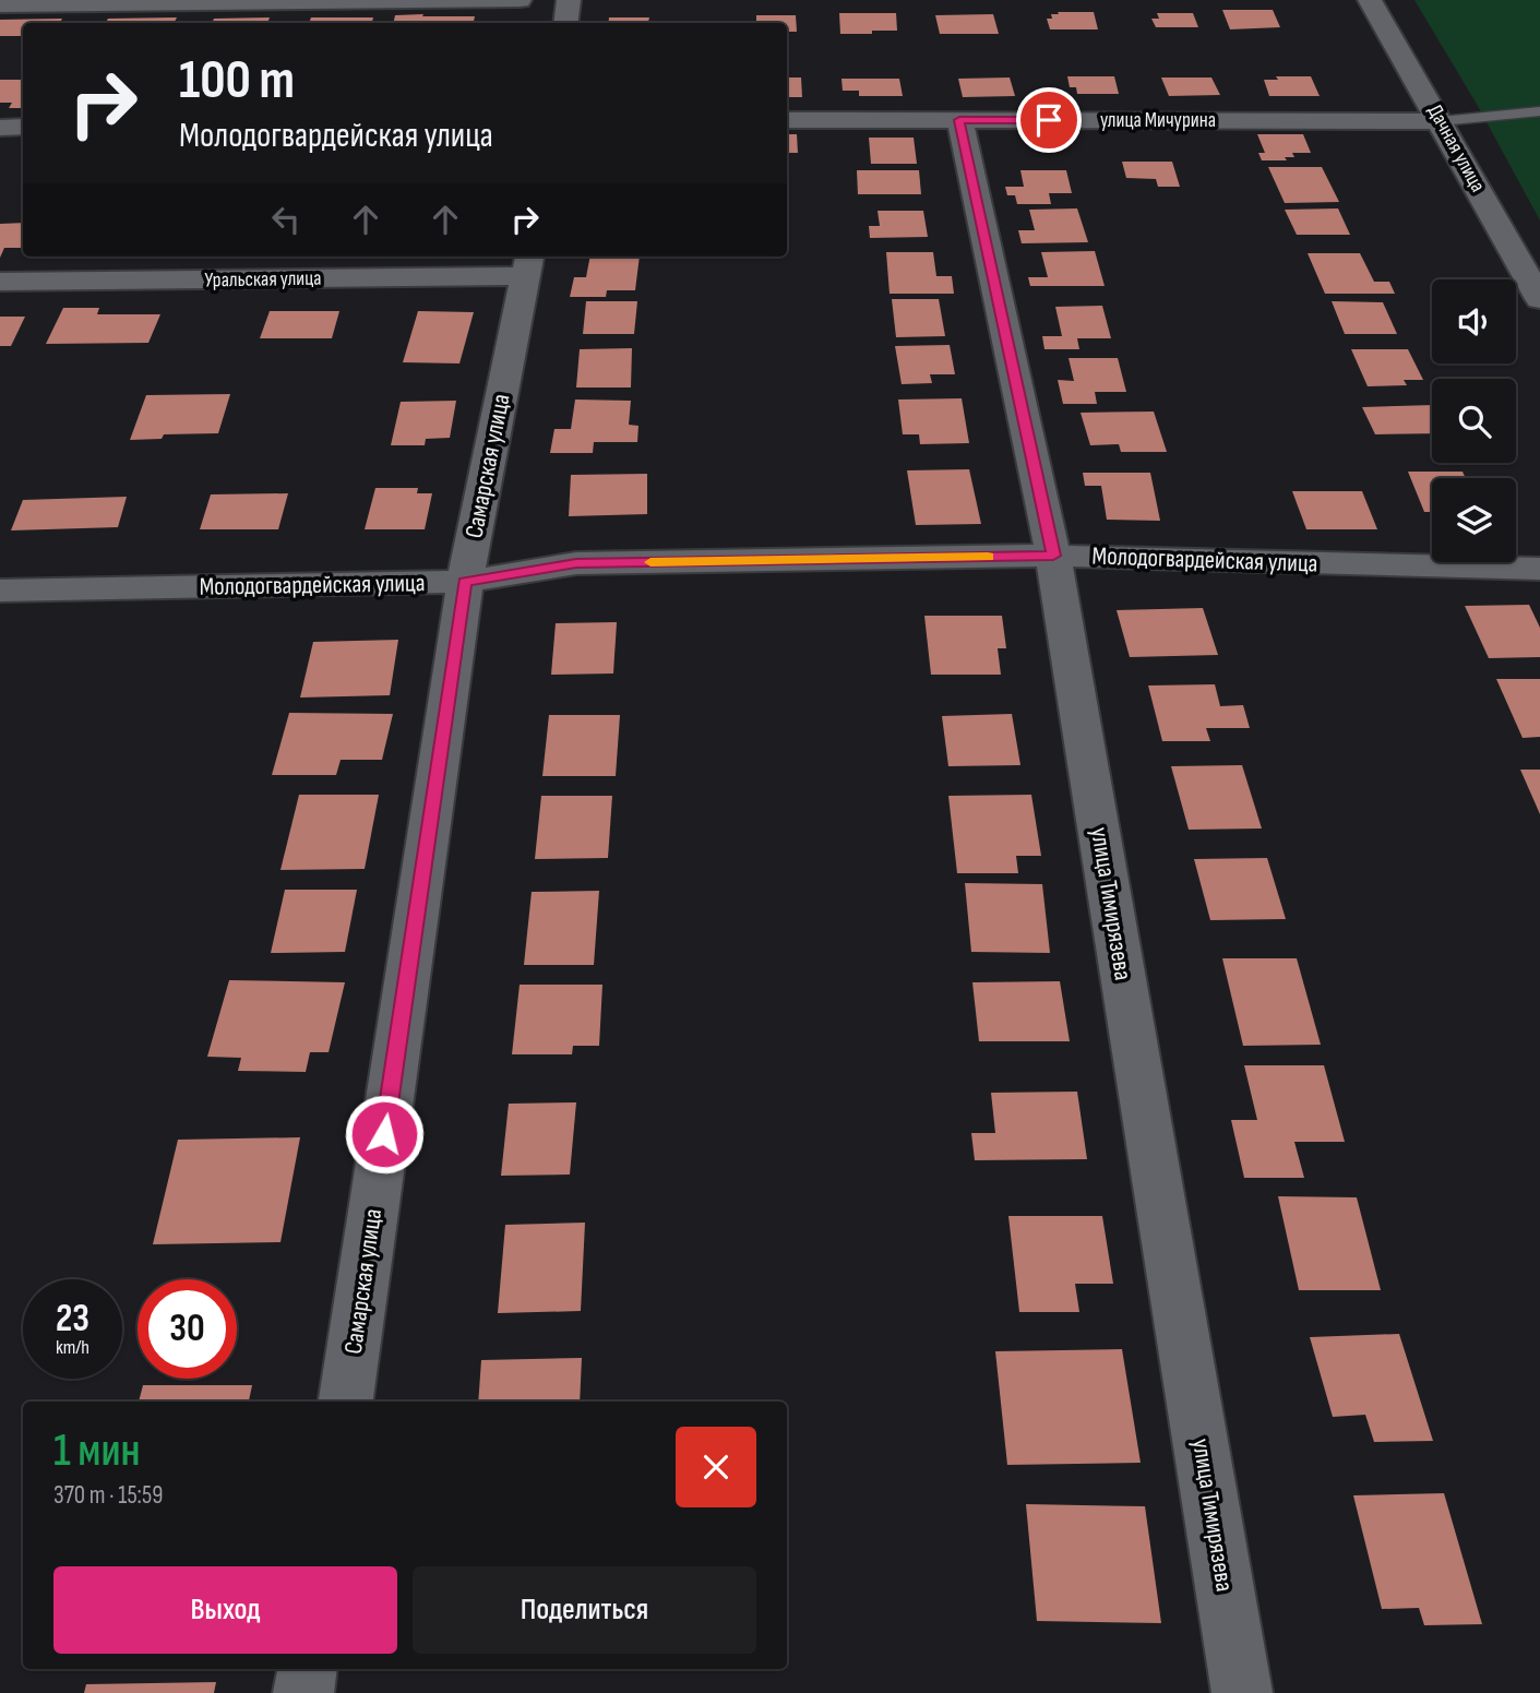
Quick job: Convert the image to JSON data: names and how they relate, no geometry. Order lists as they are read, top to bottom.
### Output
{
  "streets": {
    "street": [
      "улица Мичурина",
      "Дачная улица",
      "Уральская улица",
      "Самарская улица",
      "Молодогвардейская улица",
      "улица Тимирязева"
    ]
  },
  "crossings": [
    ["улица Мичурина", "Дачная улица"],
    ["улица Мичурина", "улица Тимирязева"],
    ["Уральская улица", "Самарская улица"],
    ["Самарская улица", "Молодогвардейская улица"],
    ["Молодогвардейская улица", "улица Тимирязева"]
  ],
  "page": {
    "turn": ["100 m", "Молодогвардейская улица"],
    "speed": "23 km/h",
    "limit": "30",
    "heading": ["1 мин", "370 m · 15:59"],
    "buttons": ["Выход", "Поделиться"]
  }
}
